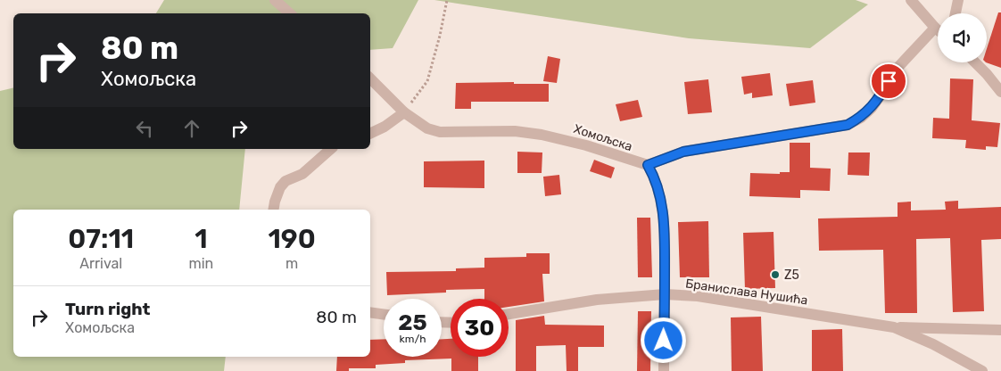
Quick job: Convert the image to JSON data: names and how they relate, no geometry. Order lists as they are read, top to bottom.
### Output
{
  "streets": {
    "street": ["Хомољска", "Бранислава Нушића"]
  },
  "places": ["Z5"],
  "page": {
    "turn": ["80 m", "Хомољска"],
    "eta": [
      "07:11",
      "Arrival",
      "1",
      "min",
      "190",
      "m"
    ],
    "list": [
      {
        "name": "Turn right",
        "note": "Хомољска",
        "value": "80 m"
      }
    ],
    "speed": "25 km/h",
    "limit": "30"
  }
}
